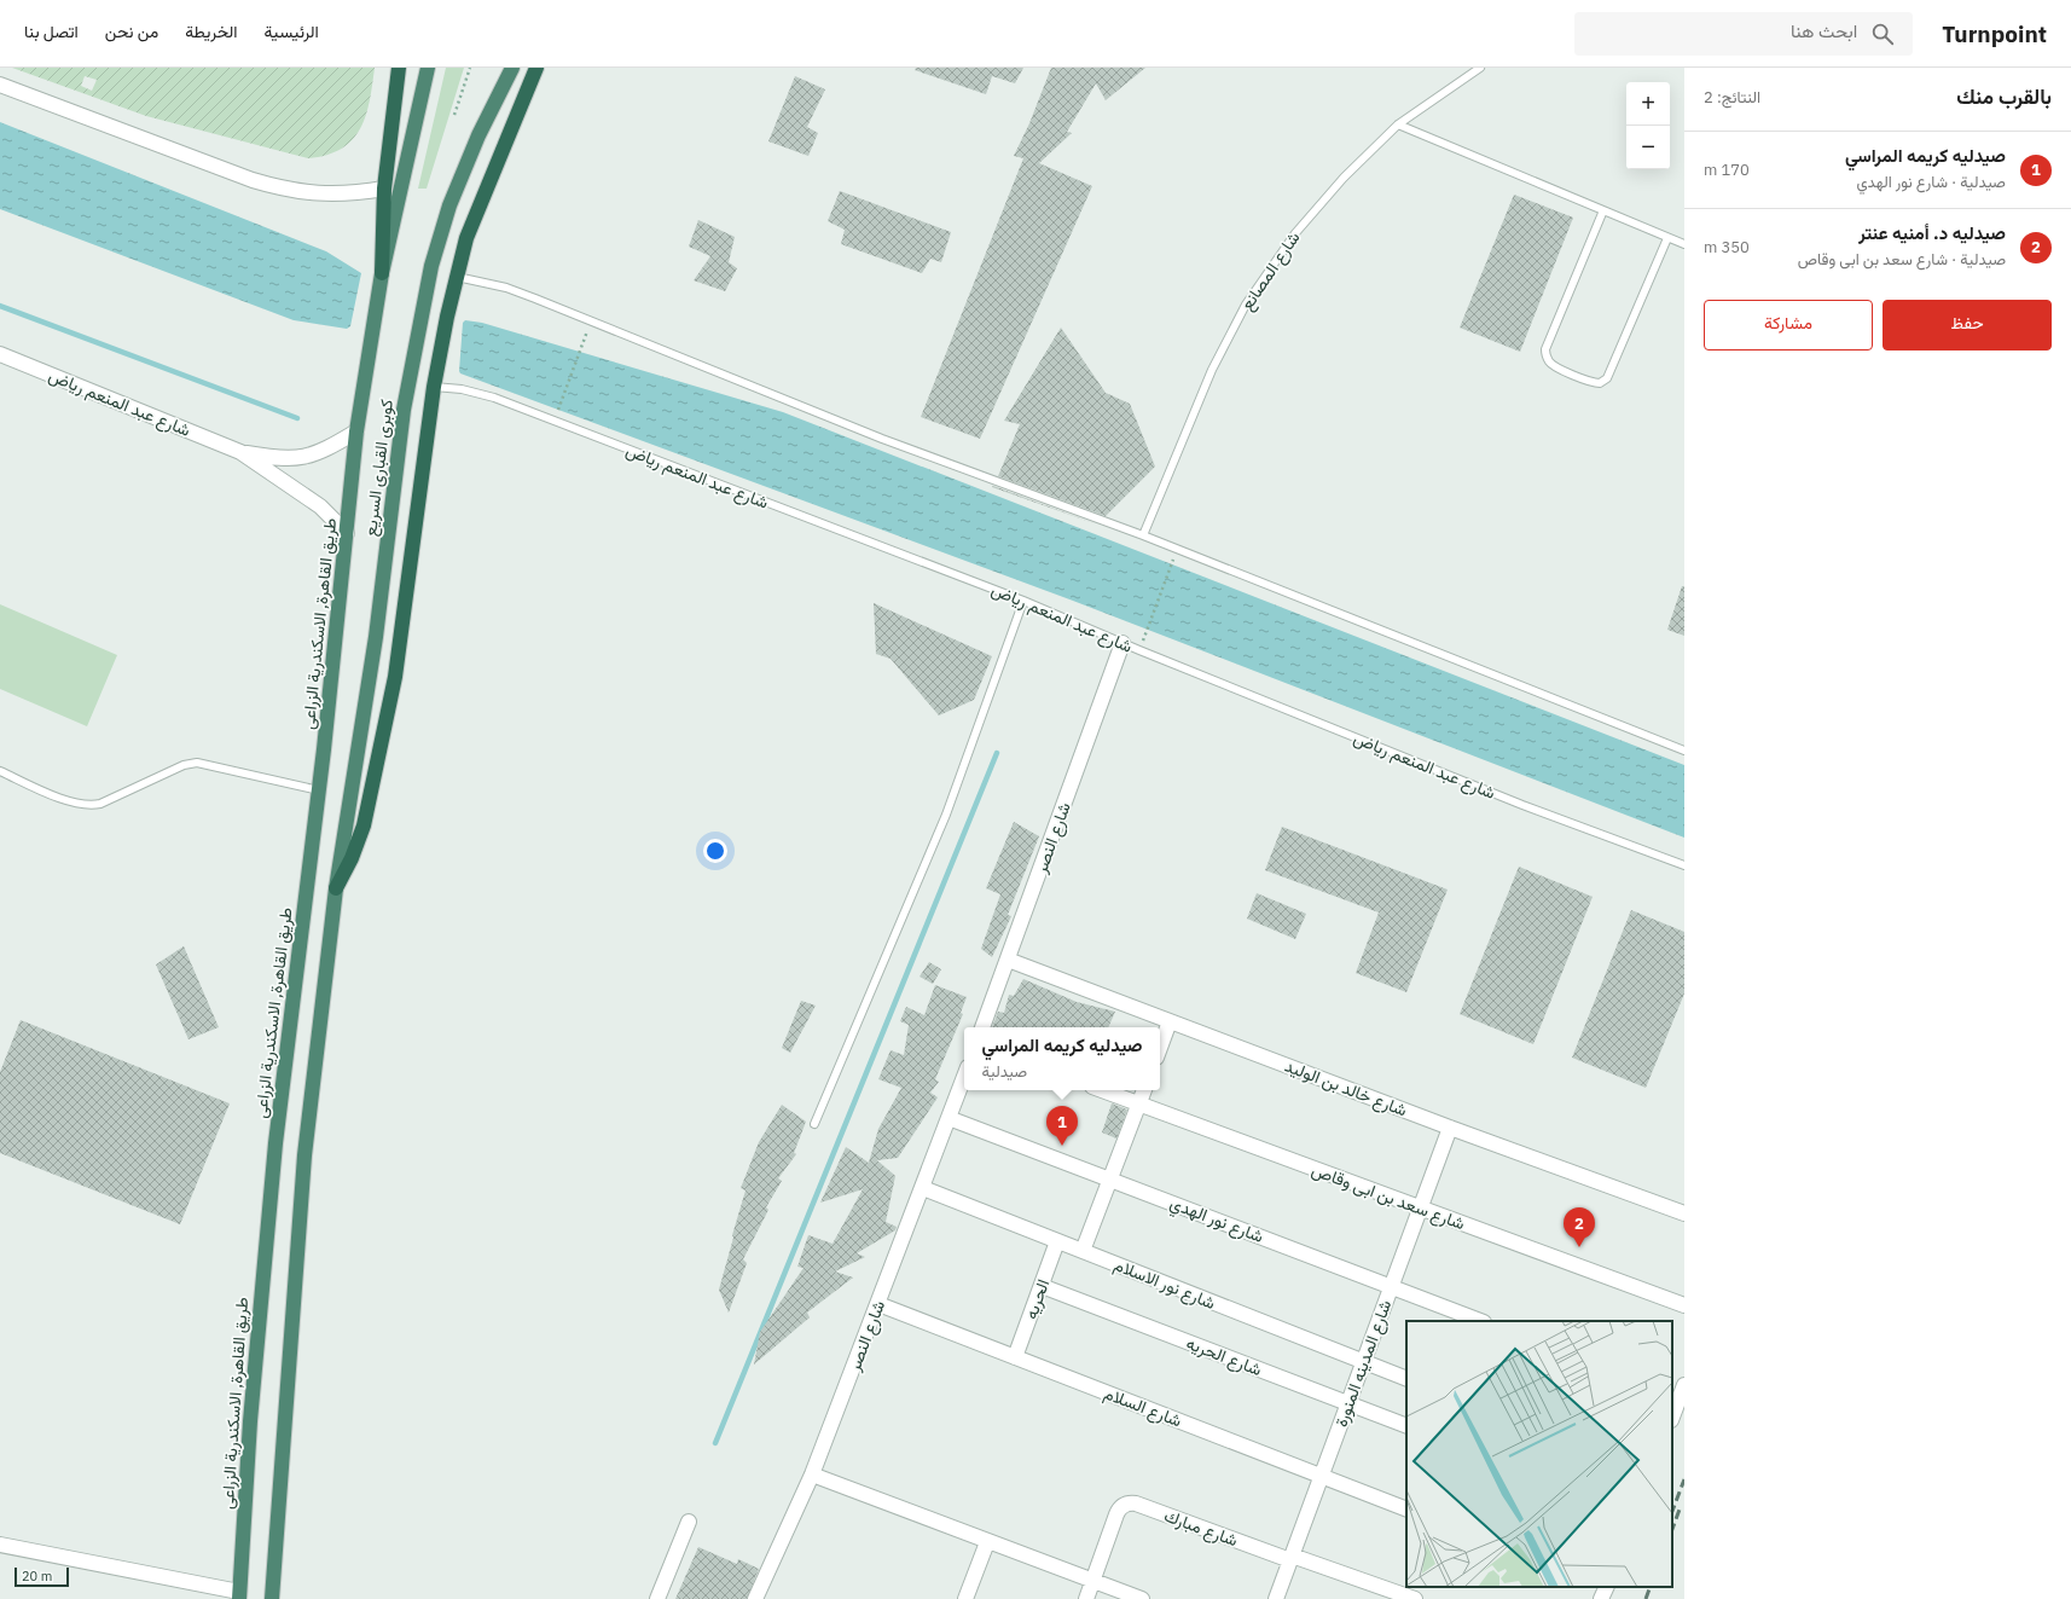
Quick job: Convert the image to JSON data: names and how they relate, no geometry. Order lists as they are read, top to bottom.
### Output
{
  "streets": {
    "highway": ["كوبرى القبارى السريع", "طريق القاهرة, الاسكندرية الزراعى"],
    "street": [
      "شارع عبد المنعم رياض",
      "شارع النصر",
      "شارع خالد بن الوليد",
      "شارع سعد بن ابى وقاص",
      "شارع نور الهدي",
      "شارع نور الاسلام",
      "الحريه",
      "شارع الحريه",
      "شارع المدينه المنورة",
      "شارع السلام",
      "شارع مبارك"
    ],
    "lane": ["شارع المصانع"]
  },
  "crossings": [
    ["شارع عبد المنعم رياض", "كوبرى القبارى السريع"],
    ["شارع عبد المنعم رياض", "طريق القاهرة, الاسكندرية الزراعى"],
    ["شارع عبد المنعم رياض", "شارع النصر"],
    ["كوبرى القبارى السريع", "طريق القاهرة, الاسكندرية الزراعى"],
    ["شارع النصر", "شارع خالد بن الوليد"],
    ["شارع النصر", "شارع نور الهدي"],
    ["شارع النصر", "شارع نور الاسلام"],
    ["شارع النصر", "شارع السلام"],
    ["شارع خالد بن الوليد", "شارع المدينه المنورة"],
    ["شارع سعد بن ابى وقاص", "شارع المدينه المنورة"],
    ["شارع نور الهدي", "شارع المدينه المنورة"],
    ["شارع نور الاسلام", "الحريه"],
    ["شارع نور الاسلام", "شارع المدينه المنورة"],
    ["الحريه", "شارع الحريه"],
    ["الحريه", "شارع السلام"],
    ["شارع الحريه", "شارع المدينه المنورة"],
    ["شارع المدينه المنورة", "شارع السلام"],
    ["شارع المدينه المنورة", "شارع مبارك"]
  ],
  "scale_bar": "20 m",
  "page": {
    "header": "Turnpoint",
    "search": "ابحث هنا",
    "nav": [
      "الرئيسية",
      "الخريطة",
      "من نحن",
      "اتصل بنا"
    ],
    "heading": ["بالقرب منك", "النتائج: 2"],
    "map_buttons": ["+", "−"],
    "list": [
      {
        "mark": "1",
        "name": "صيدليه كريمه المراسي",
        "note": "صيدلية · شارع نور الهدي",
        "value": "170 m"
      },
      {
        "mark": "2",
        "name": "صيدليه د. أمنيه عنتر",
        "note": "صيدلية · شارع سعد بن ابى وقاص",
        "value": "350 m"
      }
    ],
    "buttons": ["حفظ", "مشاركة"],
    "popup": ["صيدليه كريمه المراسي", "صيدلية"],
    "pins": ["1", "2"],
    "scale": "20 m"
  }
}
